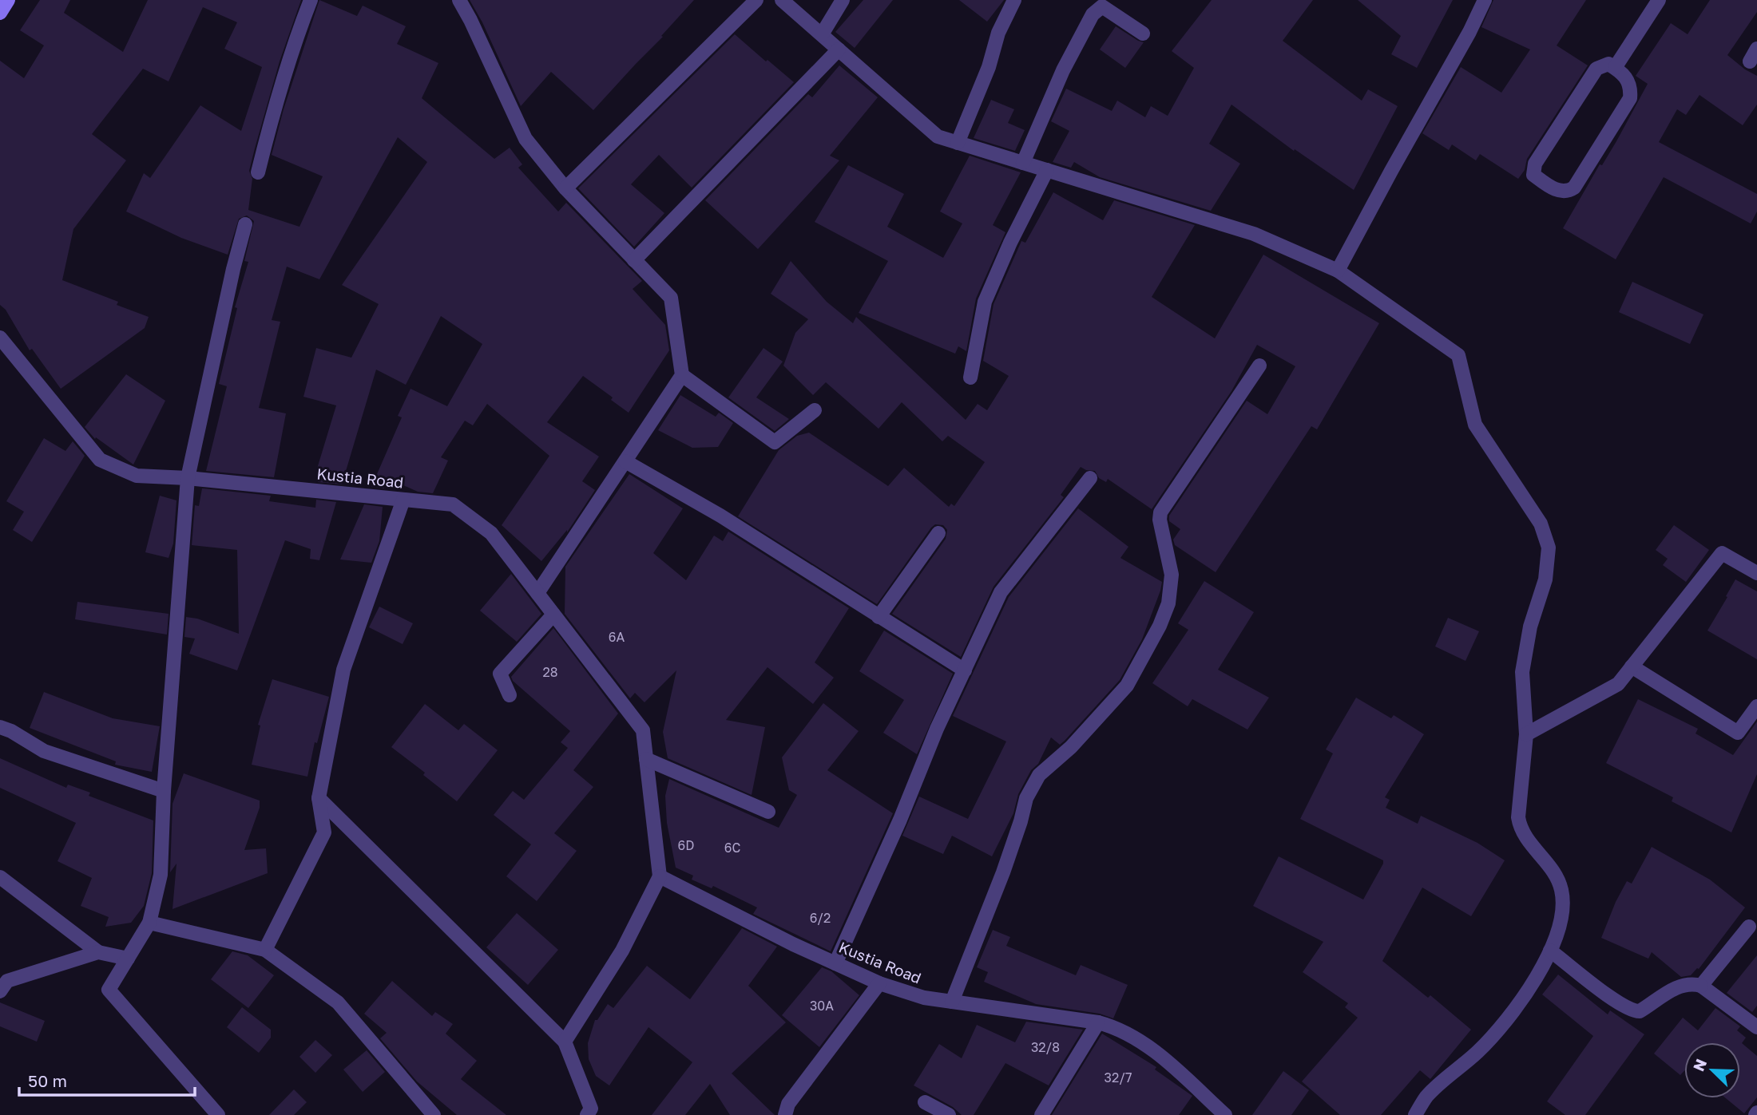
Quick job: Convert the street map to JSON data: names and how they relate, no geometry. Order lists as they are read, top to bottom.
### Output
{
  "streets": {
    "street": ["Kustia Road"]
  },
  "house_numbers": [
    "6A",
    "28",
    "6D",
    "6C",
    "6/2",
    "30A",
    "32/8",
    "32/7"
  ],
  "scale_bar": "50 m",
  "north": "top left"
}
